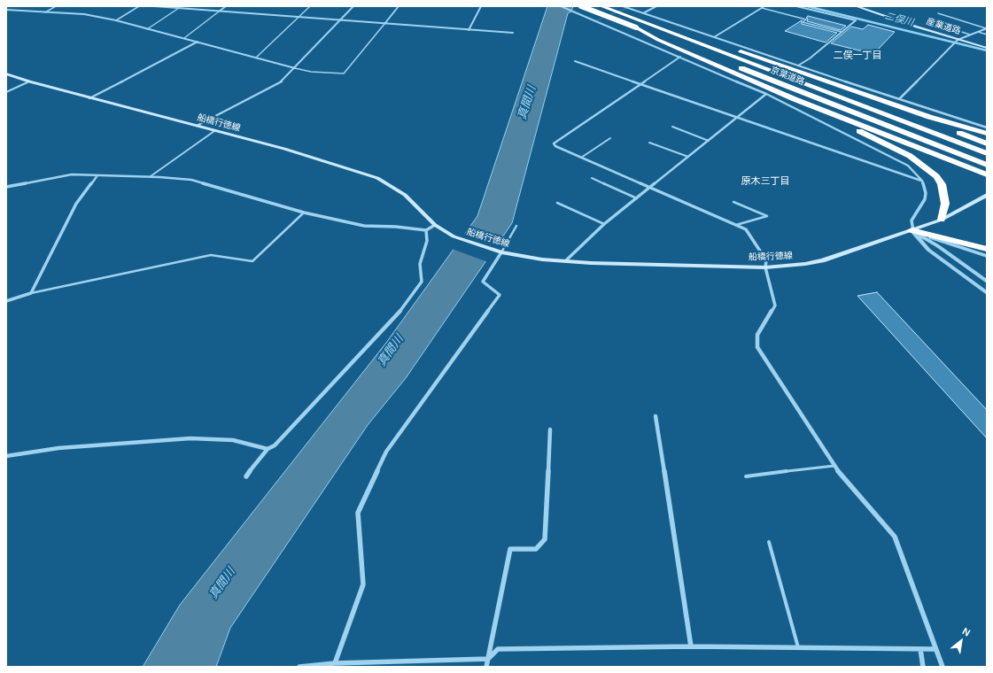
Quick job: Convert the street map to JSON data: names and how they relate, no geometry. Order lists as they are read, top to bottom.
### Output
{
  "streets": {
    "highway": ["京葉道路"],
    "main road": ["産業道路", "船橋行徳線"]
  },
  "districts": ["二俣一丁目", "原木三丁目"],
  "water": ["二俣川", "真間川"],
  "north": "top right"
}
